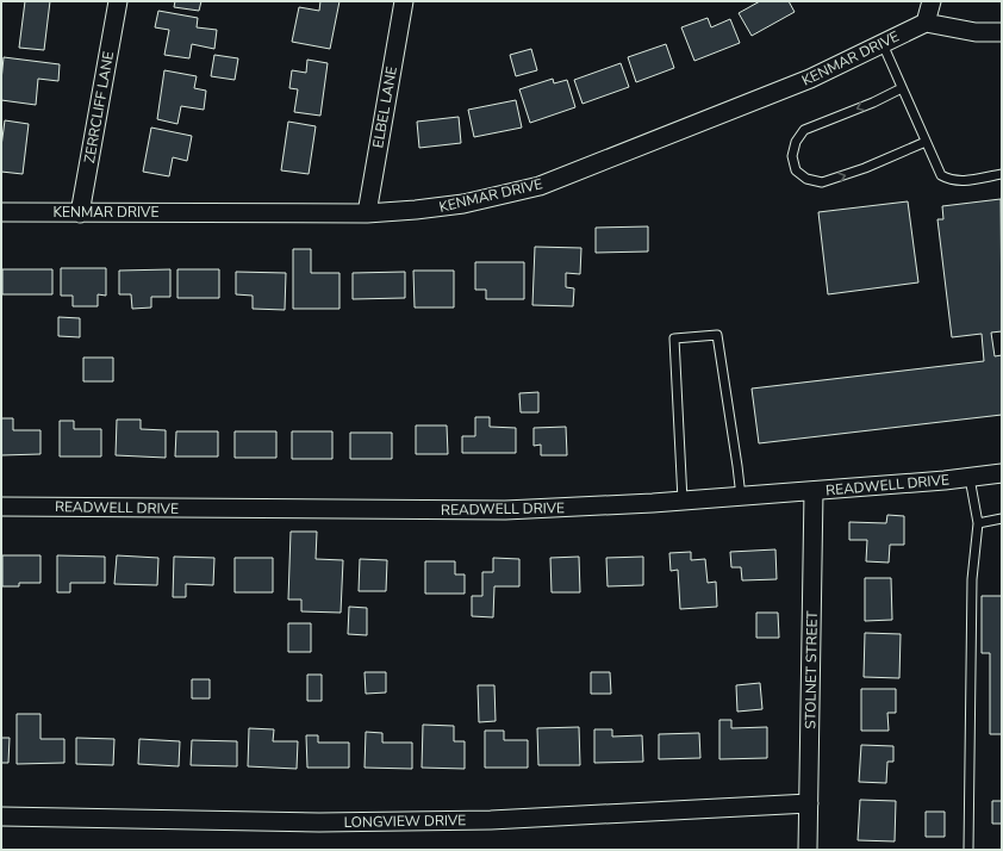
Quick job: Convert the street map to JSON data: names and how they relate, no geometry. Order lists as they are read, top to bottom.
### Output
{
  "streets": {
    "street": [
      "KENMAR DRIVE",
      "ZERRCLIFF LANE",
      "ELBEL LANE",
      "READWELL DRIVE",
      "STOLNET STREET",
      "LONGVIEW DRIVE"
    ]
  },
  "crossings": [
    ["KENMAR DRIVE", "ZERRCLIFF LANE"],
    ["KENMAR DRIVE", "ELBEL LANE"],
    ["READWELL DRIVE", "STOLNET STREET"],
    ["STOLNET STREET", "LONGVIEW DRIVE"]
  ]
}
